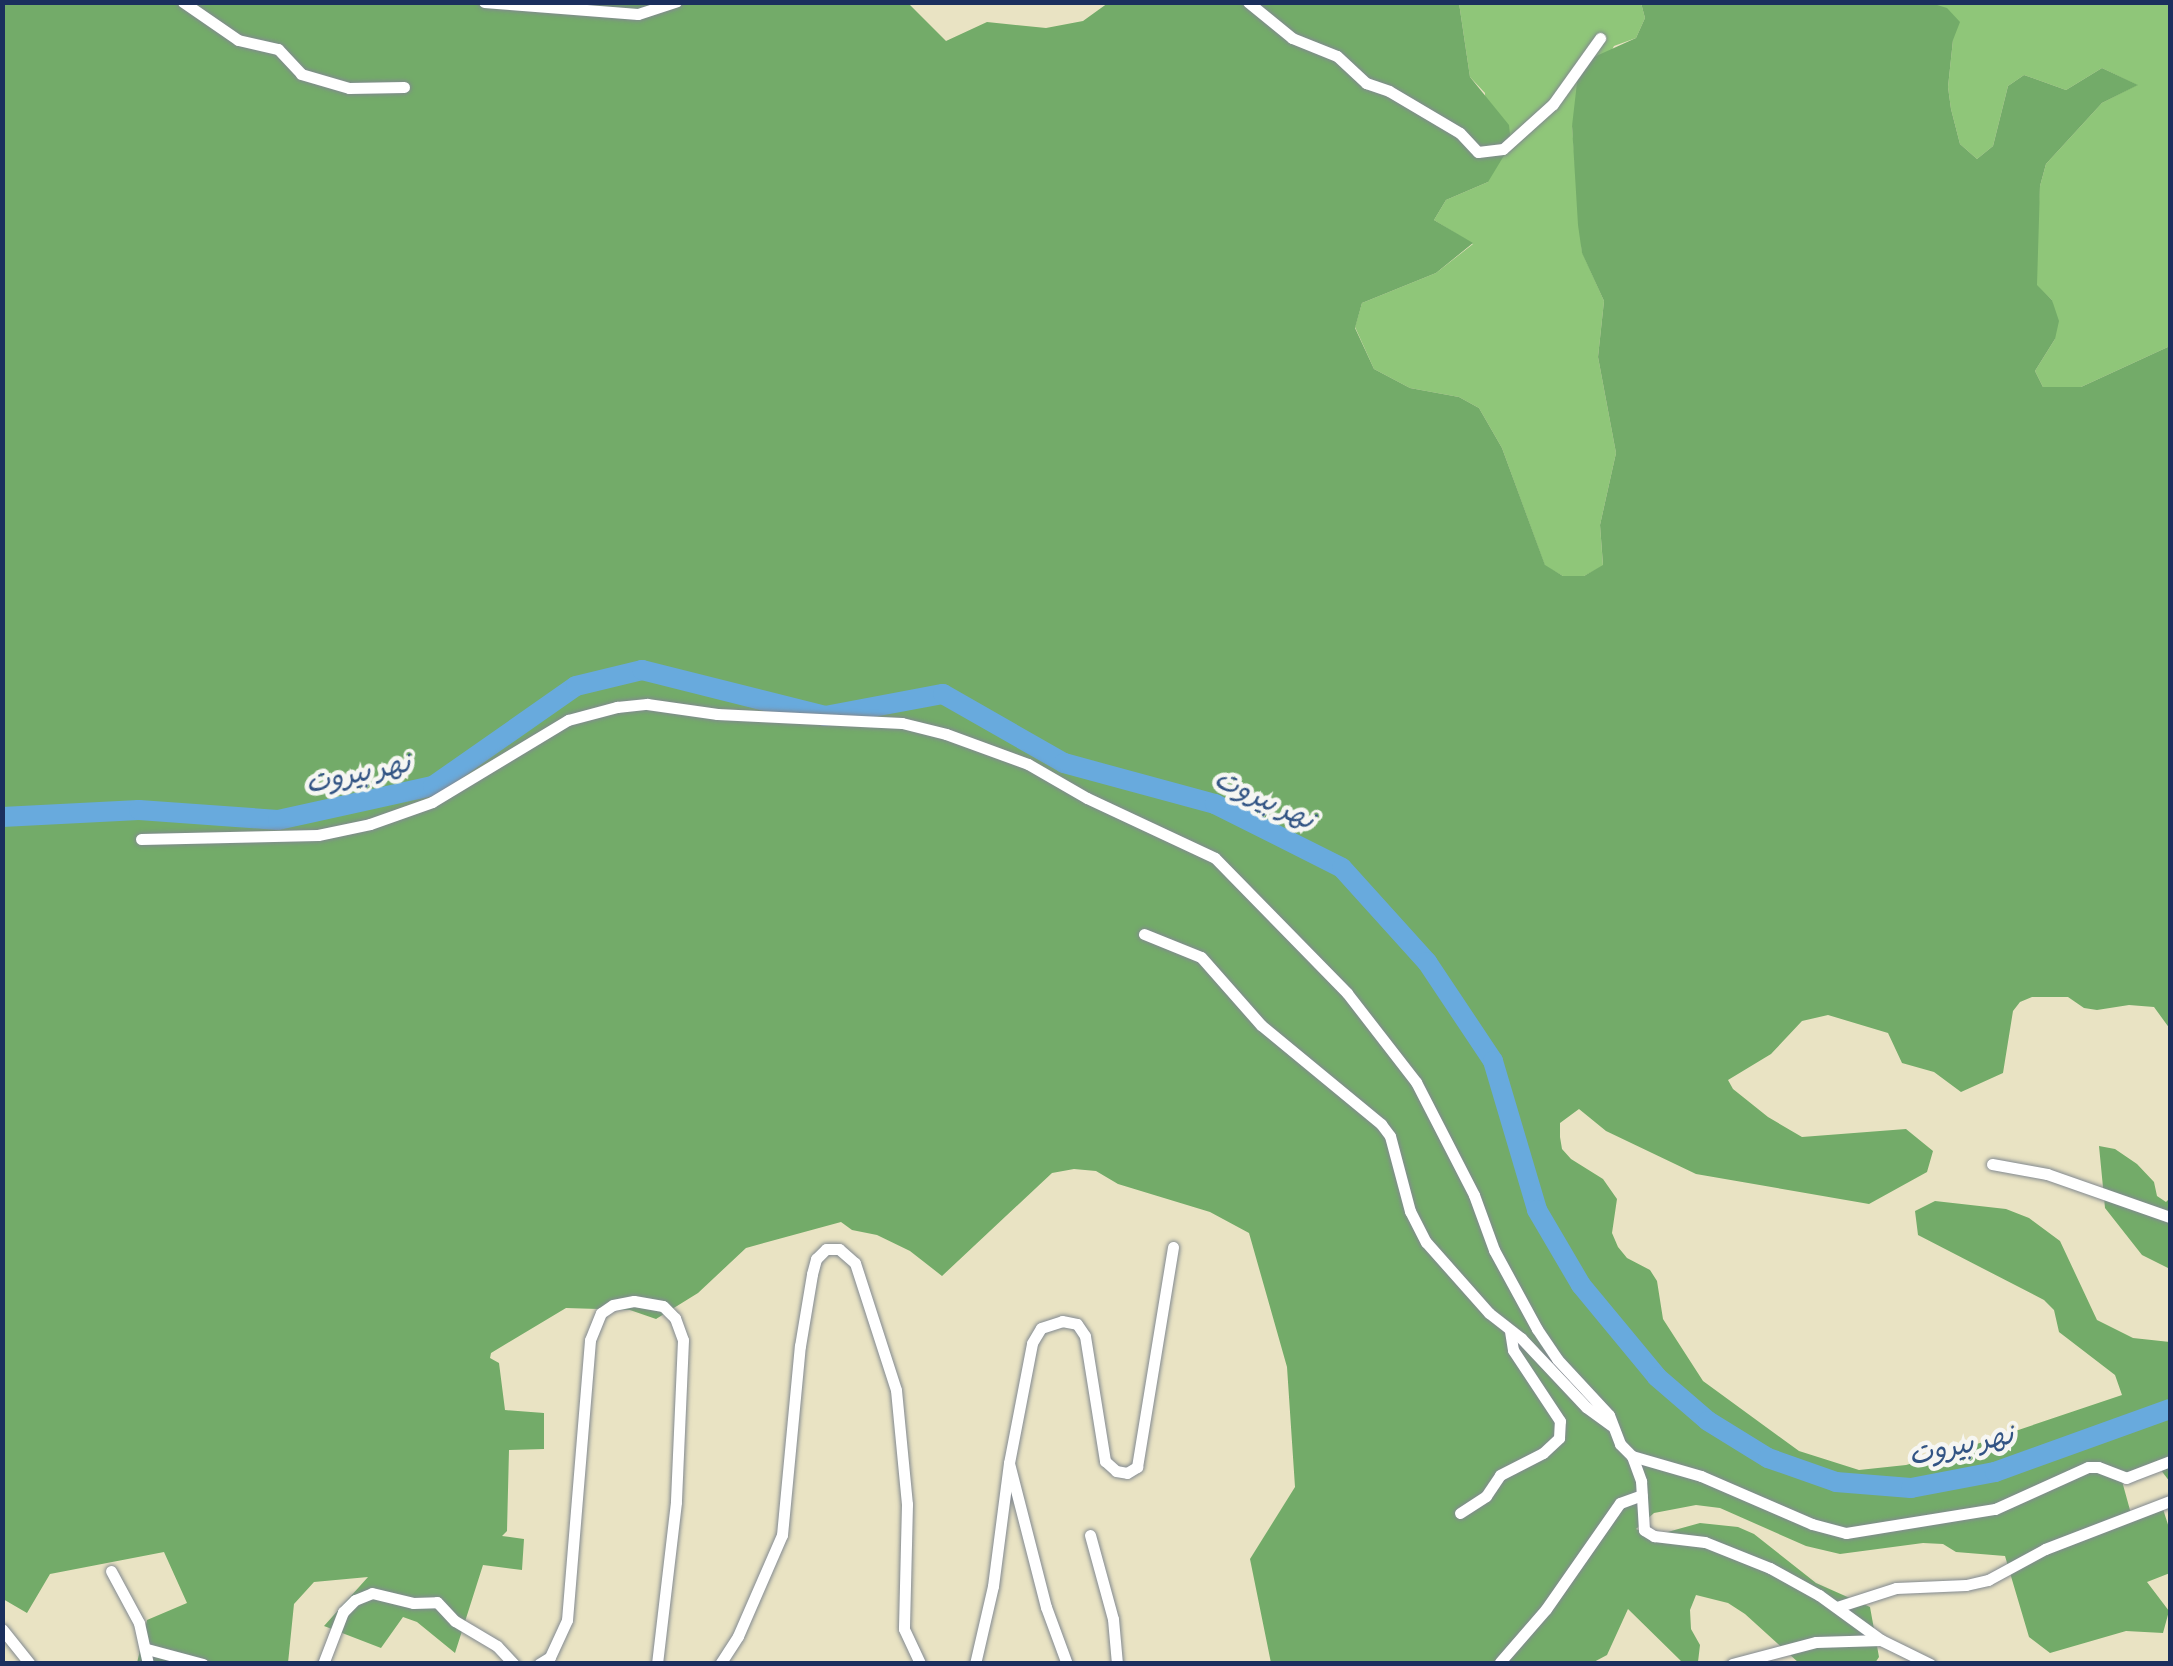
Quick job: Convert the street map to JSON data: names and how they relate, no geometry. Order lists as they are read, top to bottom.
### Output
{
  "water": ["نهر بيروت"]
}
